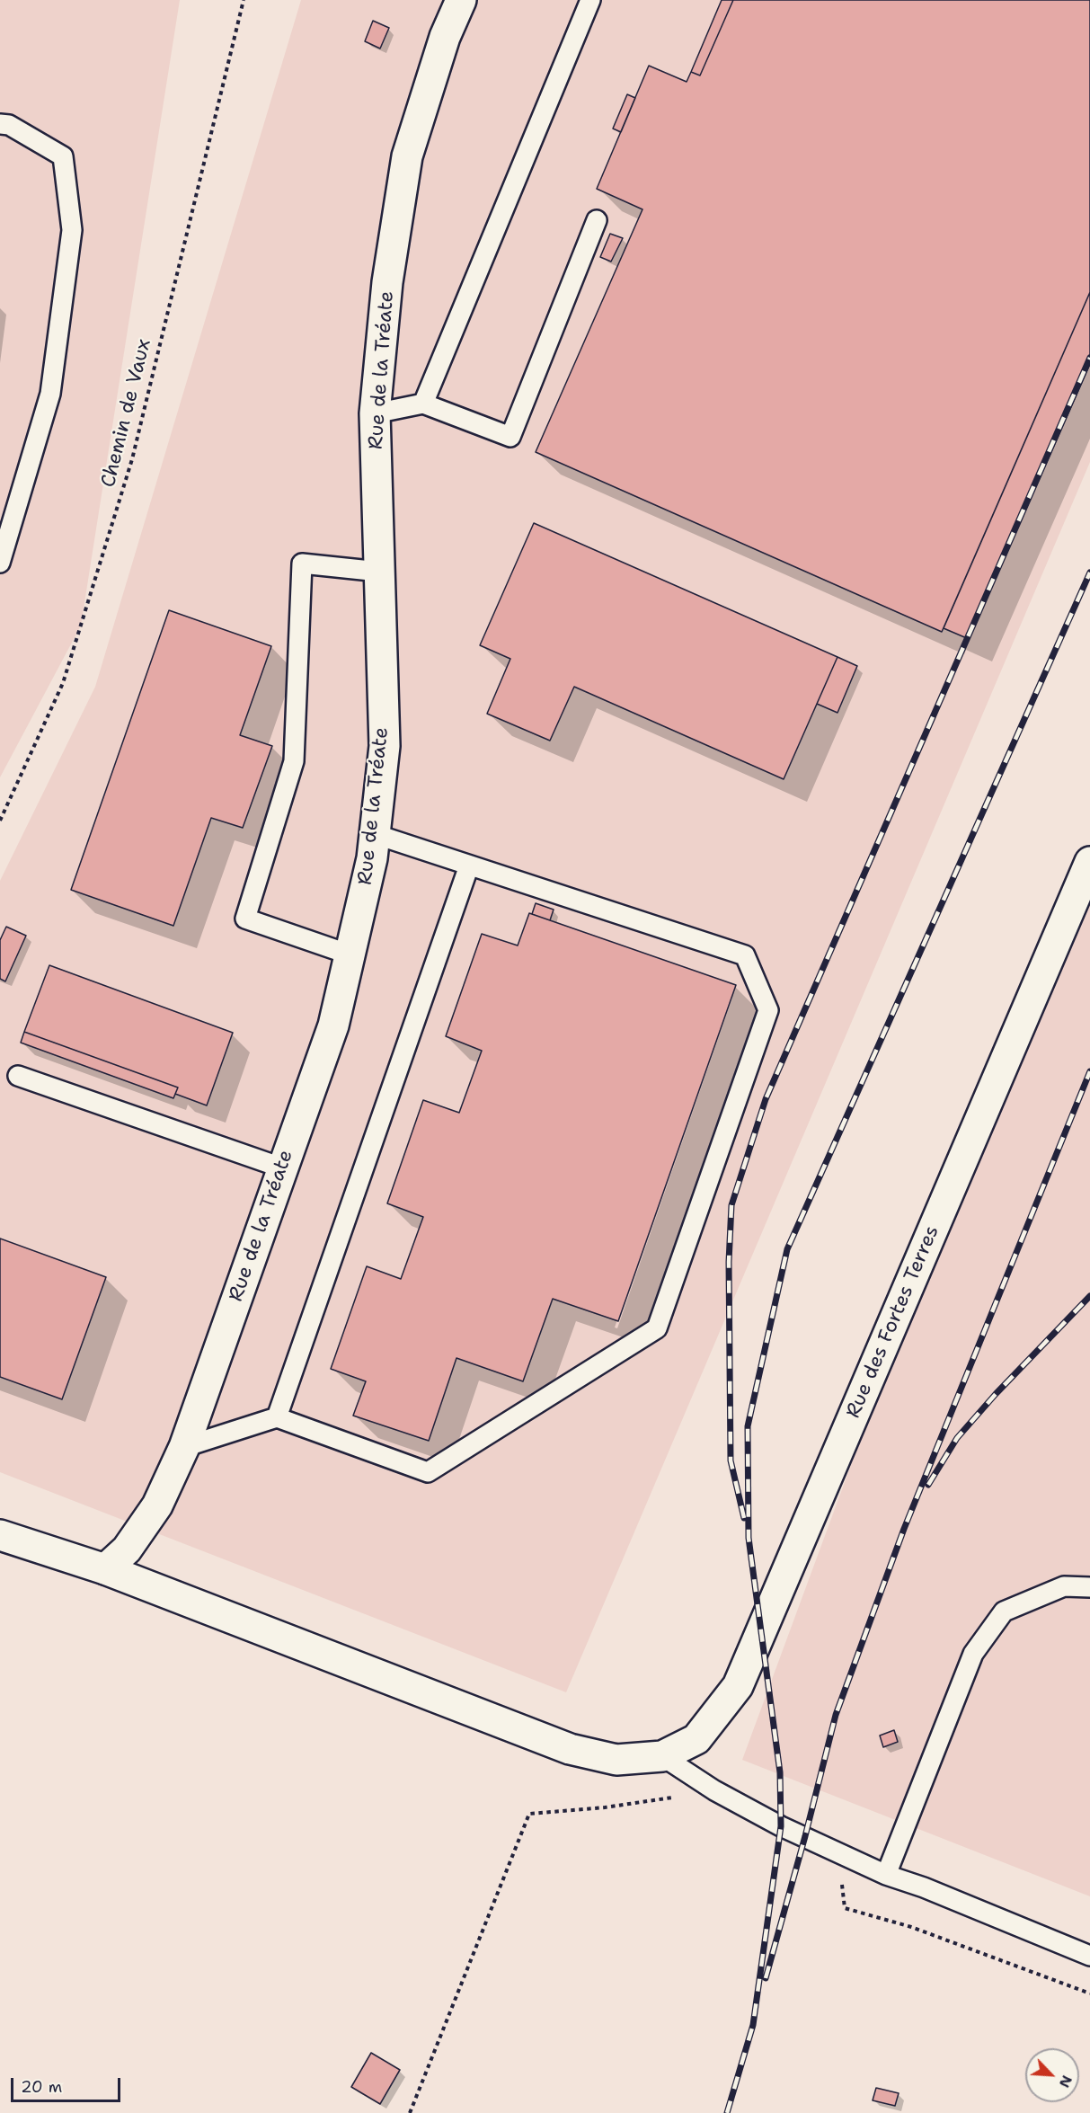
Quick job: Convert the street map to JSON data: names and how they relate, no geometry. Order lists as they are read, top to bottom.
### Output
{
  "streets": {
    "street": ["Rue de la Tréate", "Rue des Fortes Terres"],
    "path": ["Chemin de Vaux"]
  },
  "scale_bar": "20 m",
  "north": "bottom right"
}
